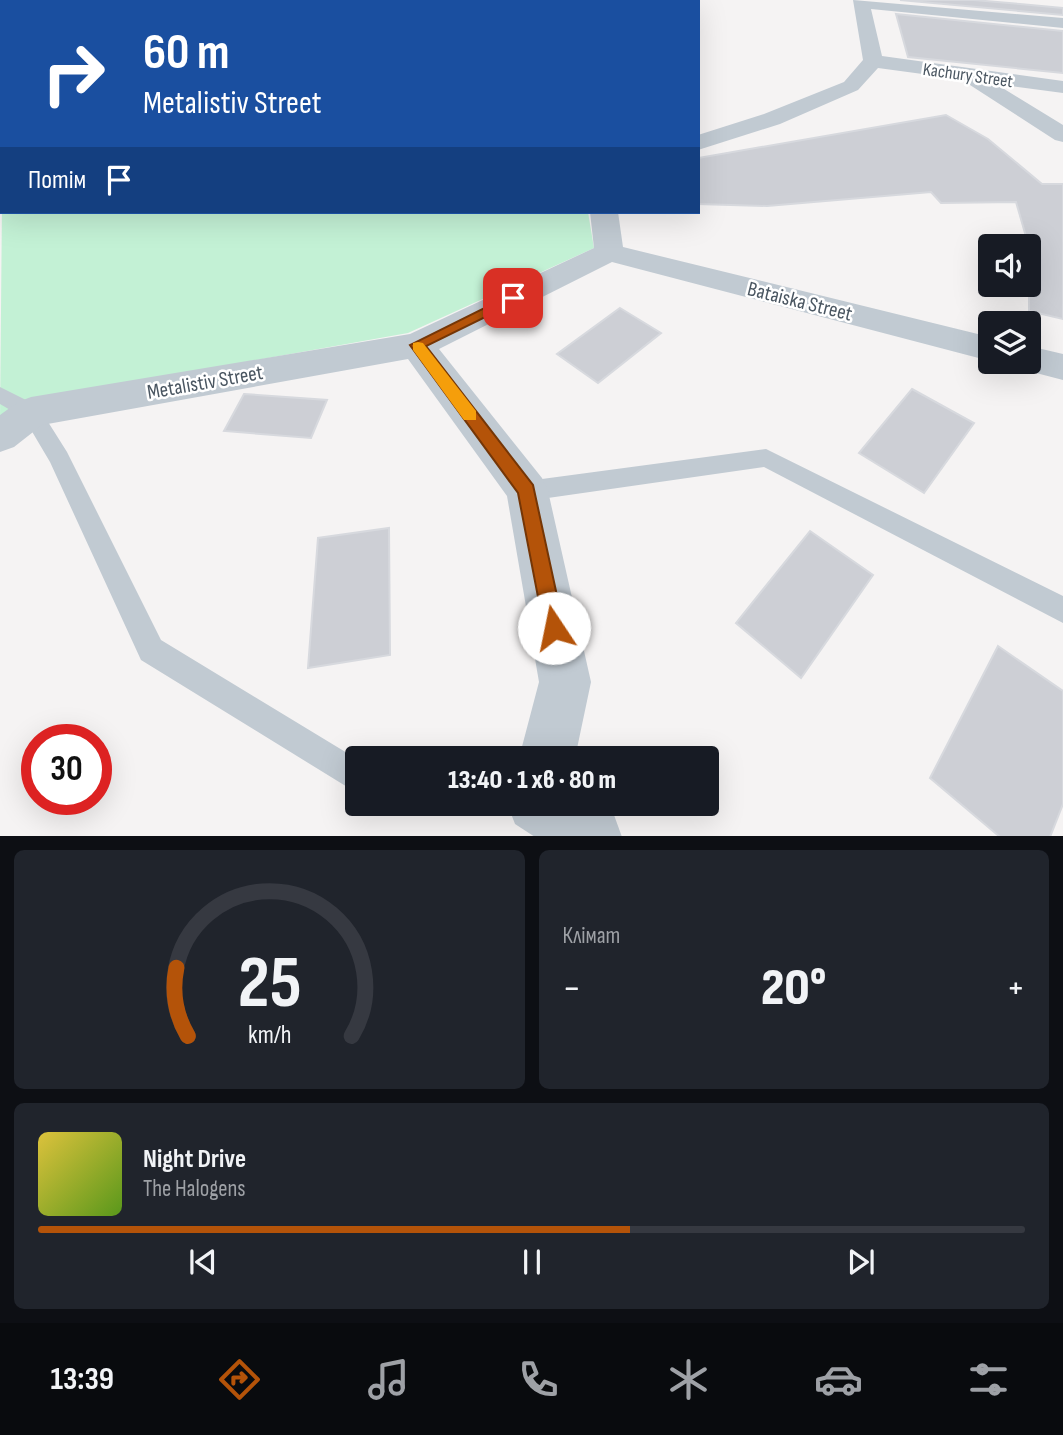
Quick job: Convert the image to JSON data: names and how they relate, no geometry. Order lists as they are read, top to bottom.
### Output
{
  "streets": {
    "street": ["Kachury Street", "Bataiska Street", "Metalistiv Street"]
  },
  "crossings": [
    ["Bataiska Street", "Metalistiv Street"]
  ],
  "page": {
    "turn": ["60 m", "Metalistiv Street"],
    "then": "Потім",
    "limit": "30",
    "trip": "13:40 · 1 хв · 80 m",
    "tile": "Клімат",
    "heat": ["−", "20°", "+"],
    "song": ["Night Drive", "The Halogens"],
    "tabs": "13:39",
    "gauge": ["25", "km/h"]
  }
}
